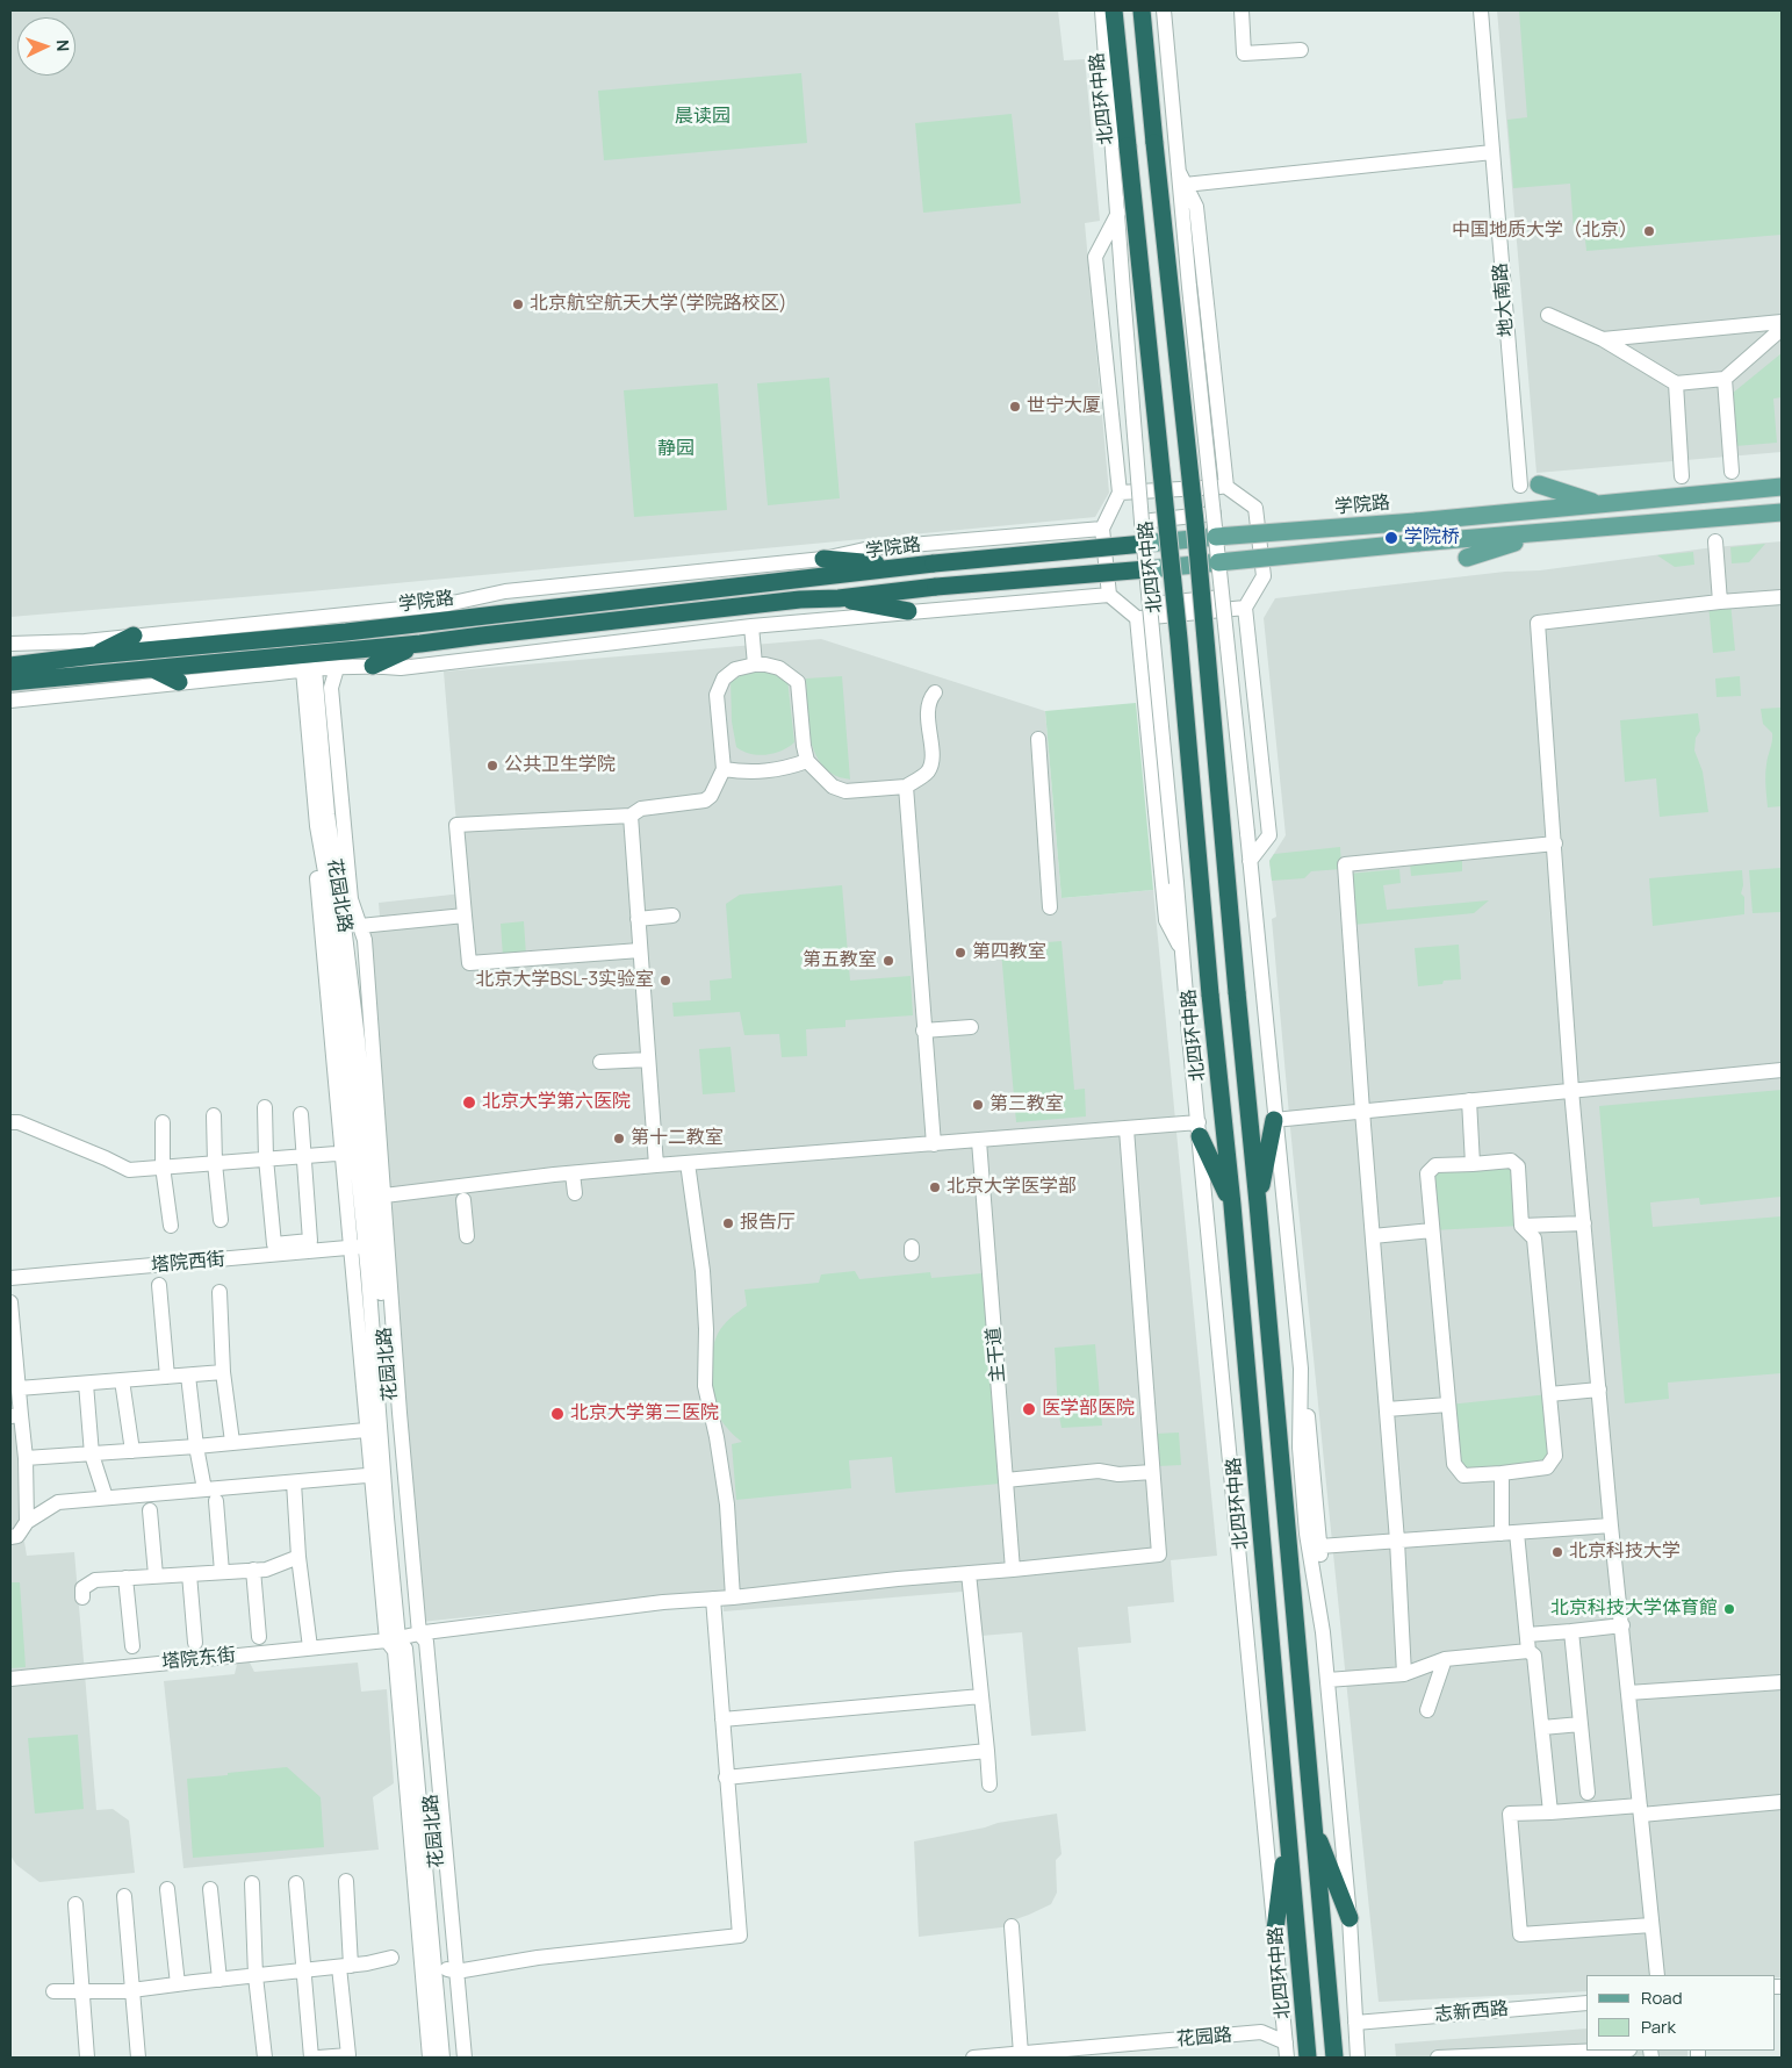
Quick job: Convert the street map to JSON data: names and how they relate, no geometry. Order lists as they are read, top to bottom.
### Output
{
  "streets": {
    "highway": ["北四环中路", "学院路"],
    "street": [
      "地大南路",
      "花园北路",
      "塔院西街",
      "主干道",
      "塔院东街",
      "志新西路",
      "花园路"
    ]
  },
  "crossings": [
    ["北四环中路", "学院路"],
    ["花园北路", "塔院西街"],
    ["花园北路", "塔院东街"],
    ["主干道", "塔院东街"]
  ],
  "parks": ["晨读园", "静园"],
  "places": [
    "中国地质大学（北京）",
    "北京航空航天大学(学院路校区)",
    "世宁大厦",
    "学院桥",
    "公共卫生学院",
    "第四教室",
    "第五教室",
    "北京大学BSL-3实验室",
    "北京大学第六医院",
    "第三教室",
    "第十二教室",
    "北京大学医学部",
    "报告厅",
    "医学部医院",
    "北京大学第三医院",
    "北京科技大学",
    "北京科技大学体育館"
  ],
  "legend": ["Road", "Park"],
  "north": "right"
}
